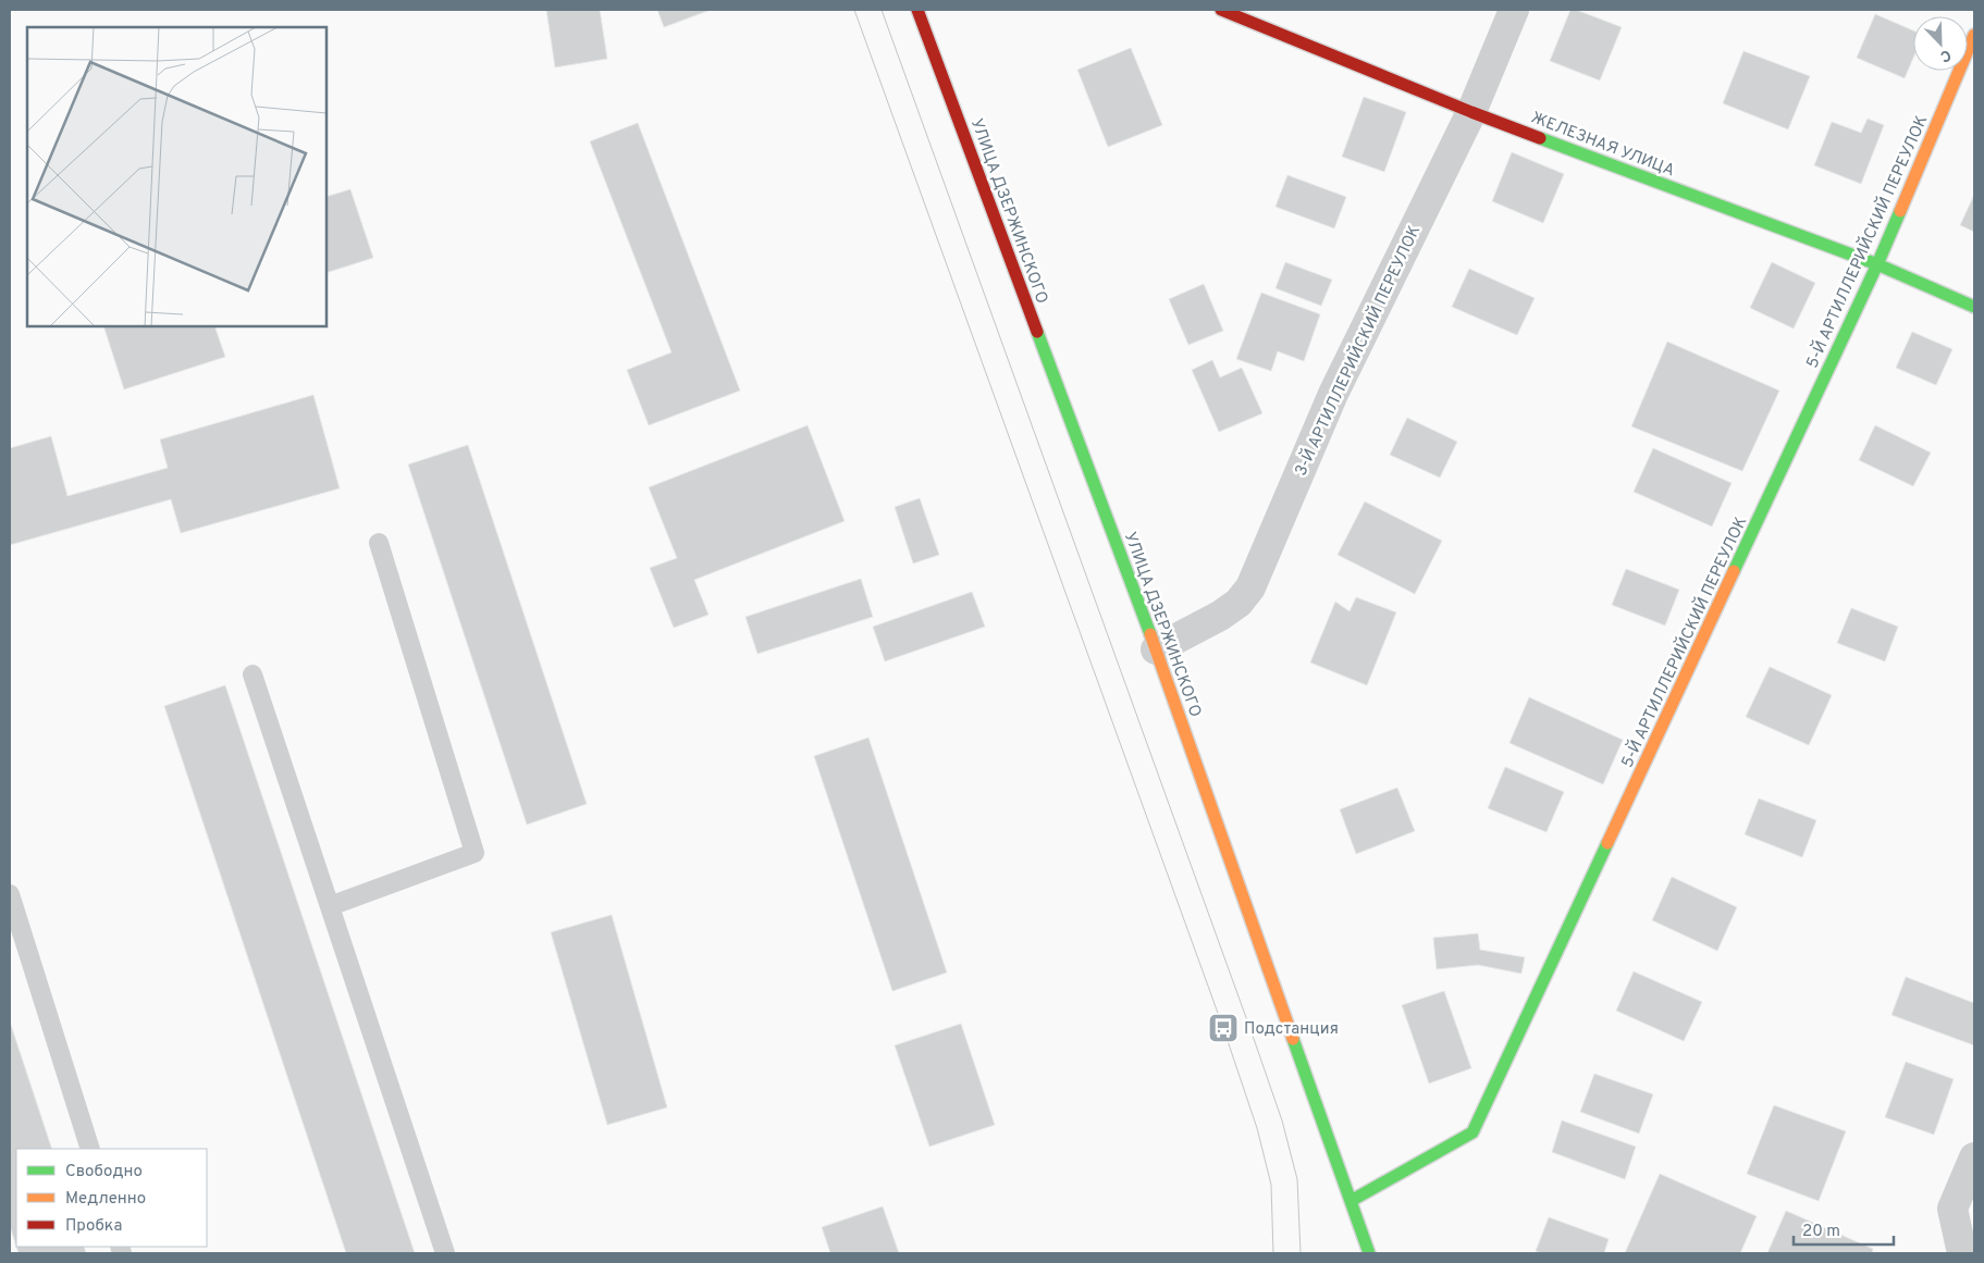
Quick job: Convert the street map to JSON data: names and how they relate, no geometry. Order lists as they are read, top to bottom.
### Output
{
  "streets": {
    "street": [
      "ЖЕЛЕЗНАЯ УЛИЦА",
      "УЛИЦА ДЗЕРЖИНСКОГО",
      "5-Й АРТИЛЛЕРИЙСКИЙ ПЕРЕУЛОК",
      "3-Й АРТИЛЛЕРИЙСКИЙ ПЕРЕУЛОК"
    ]
  },
  "crossings": [
    ["ЖЕЛЕЗНАЯ УЛИЦА", "5-Й АРТИЛЛЕРИЙСКИЙ ПЕРЕУЛОК"],
    ["ЖЕЛЕЗНАЯ УЛИЦА", "3-Й АРТИЛЛЕРИЙСКИЙ ПЕРЕУЛОК"],
    ["УЛИЦА ДЗЕРЖИНСКОГО", "5-Й АРТИЛЛЕРИЙСКИЙ ПЕРЕУЛОК"],
    ["УЛИЦА ДЗЕРЖИНСКОГО", "3-Й АРТИЛЛЕРИЙСКИЙ ПЕРЕУЛОК"]
  ],
  "places": {
    "bus stop": ["Подстанция"]
  },
  "legend": ["Свободно", "Медленно", "Пробка"],
  "scale_bar": "20 m",
  "north": "bottom right"
}
